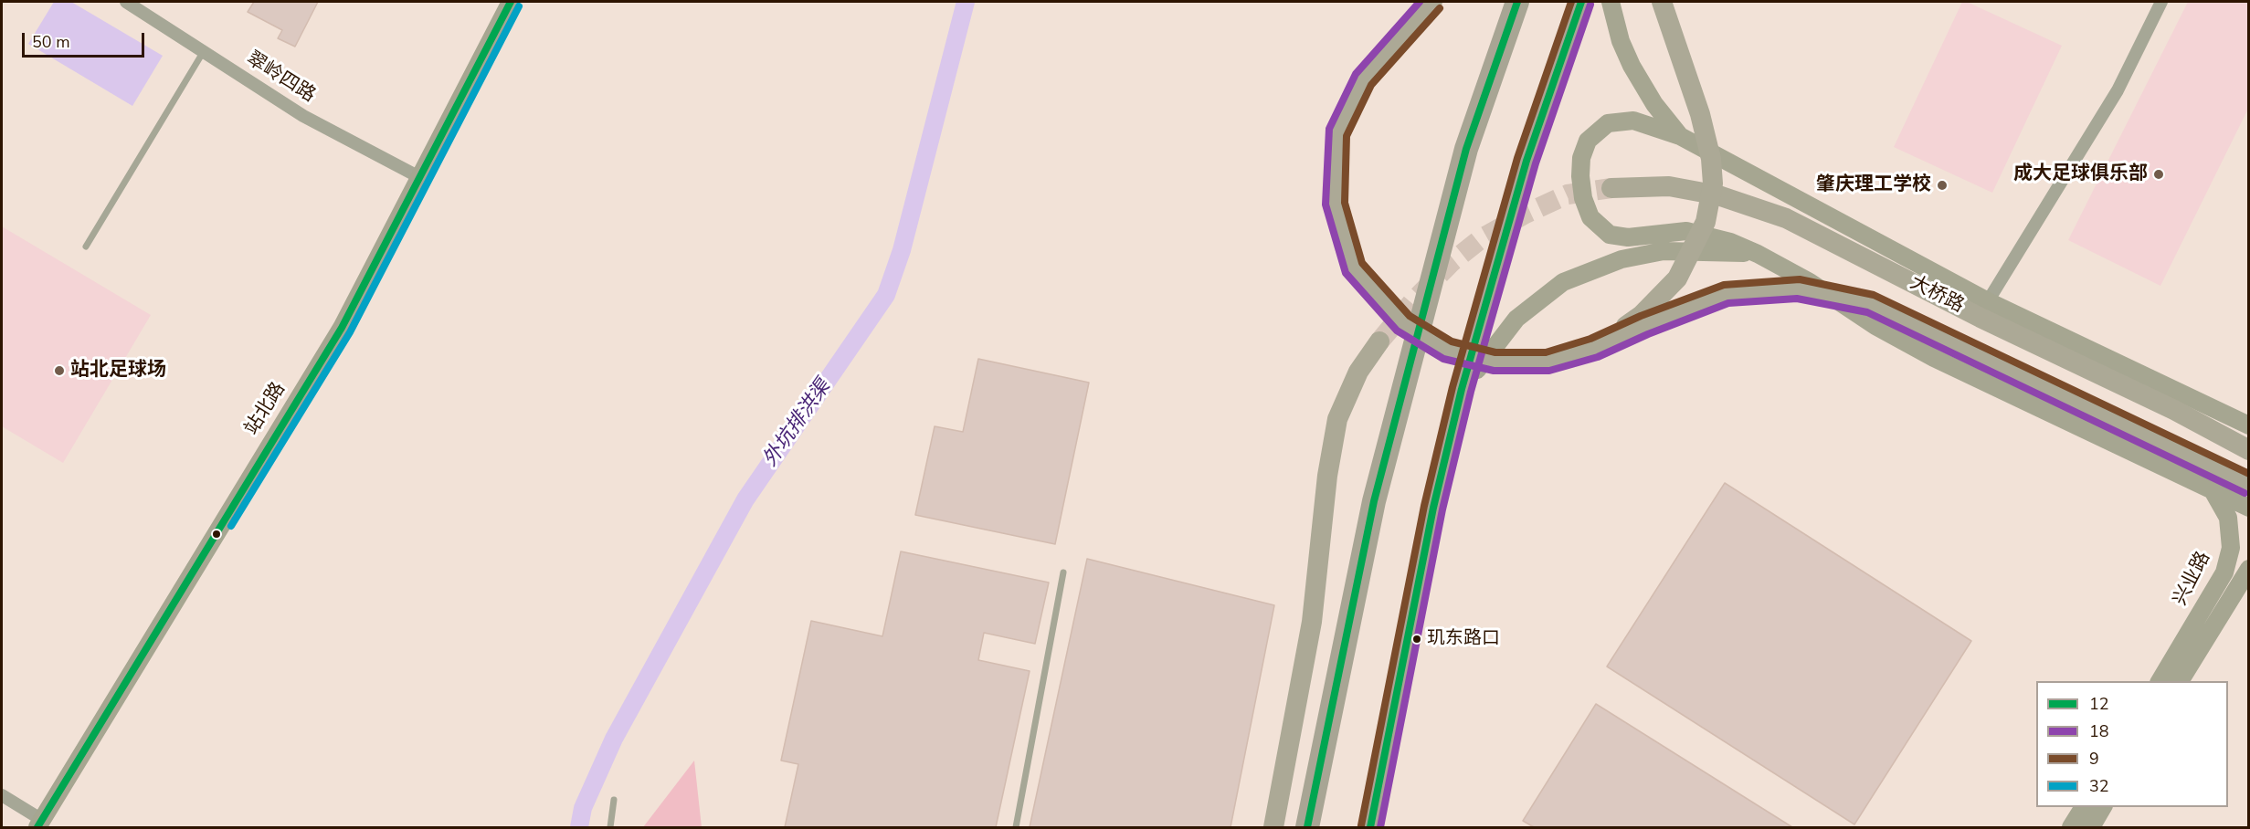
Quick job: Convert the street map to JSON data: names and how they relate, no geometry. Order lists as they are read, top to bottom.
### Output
{
  "streets": {
    "main road": ["大桥路"],
    "street": ["翠岭四路", "站北路", "兴业路"]
  },
  "crossings": [
    ["翠岭四路", "站北路"]
  ],
  "water": ["外坑排洪渠"],
  "places": [
    "成大足球俱乐部",
    "肇庆理工学校",
    "站北足球场",
    "玑东路口"
  ],
  "lines": [
    "transit line 12",
    "transit line 18",
    "transit line 9",
    "transit line 32"
  ],
  "legend": [
    "12",
    "18",
    "9",
    "32"
  ],
  "scale_bar": "50 m"
}
